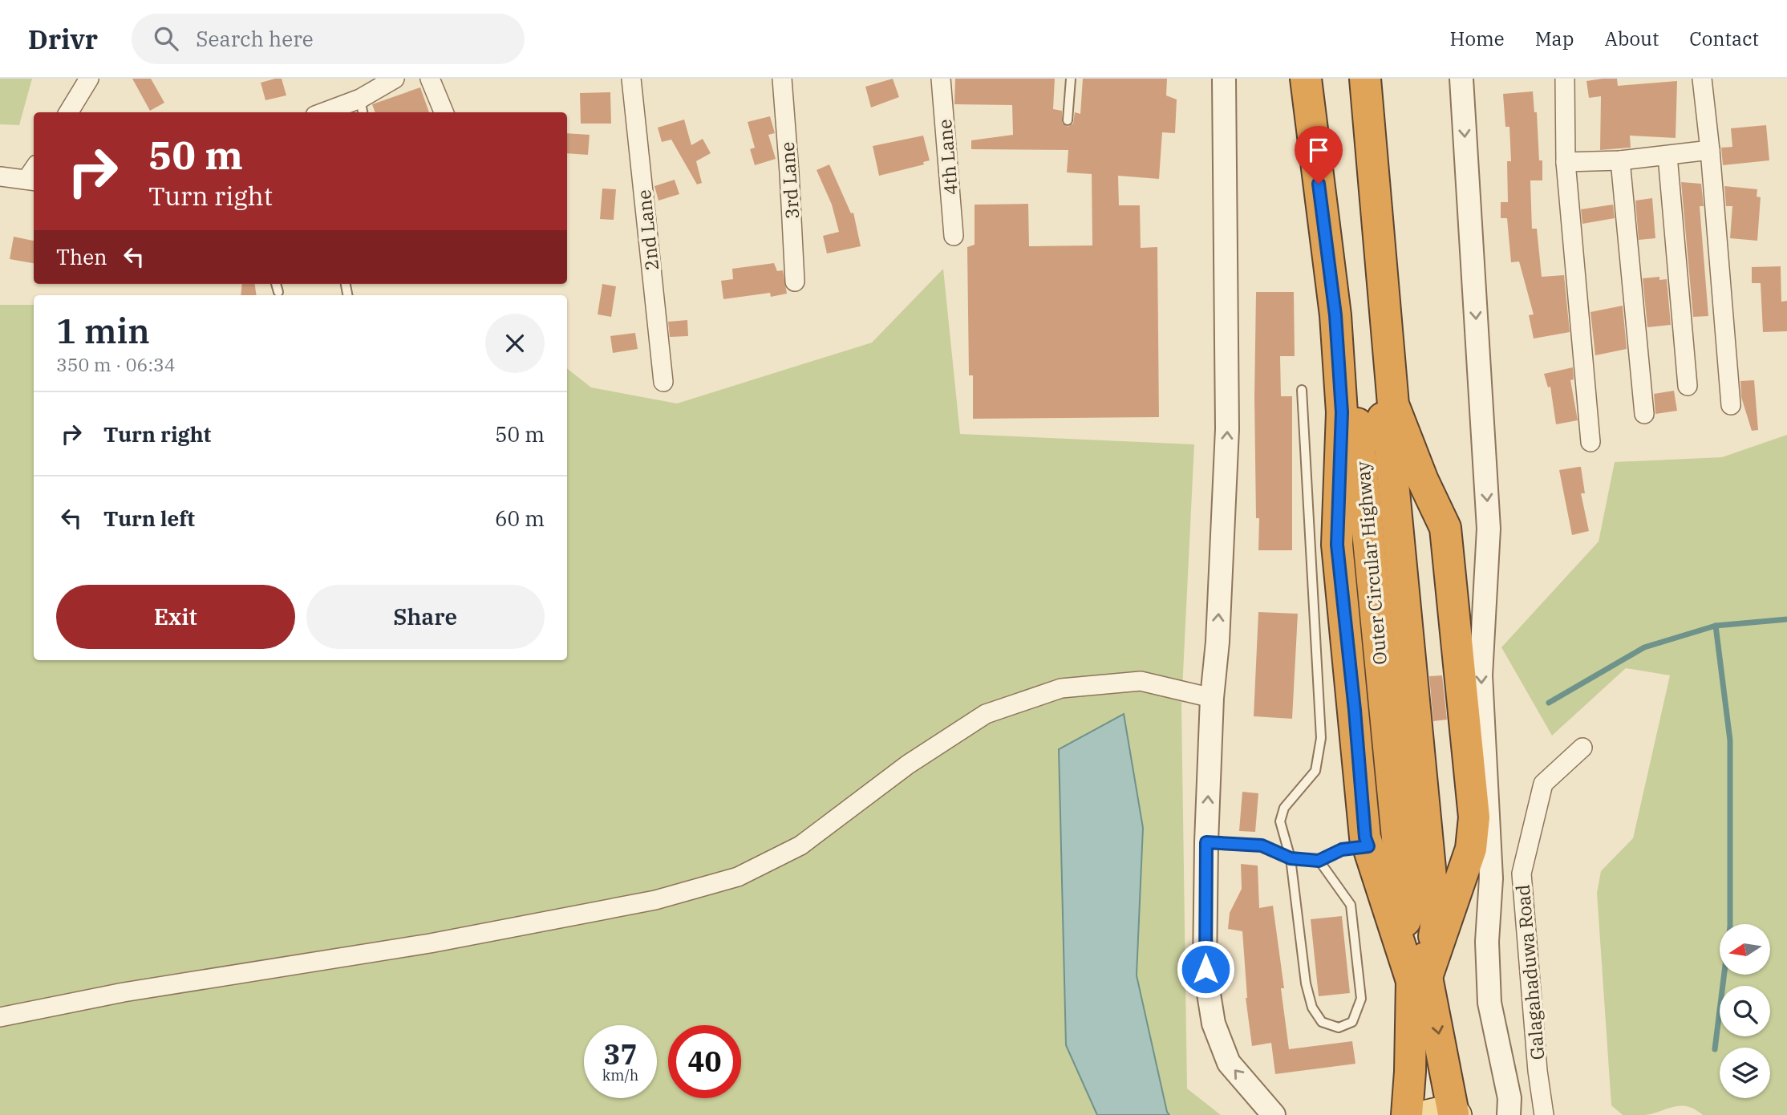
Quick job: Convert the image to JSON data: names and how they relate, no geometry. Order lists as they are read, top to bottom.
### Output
{
  "streets": {
    "highway": ["Outer Circular Highway"],
    "street": [
      "4th Lane",
      "3rd Lane",
      "2nd Lane",
      "Galagahaduwa Road"
    ]
  },
  "north": "left",
  "page": {
    "header": "Drivr",
    "search": "Search here",
    "nav": [
      "Home",
      "Map",
      "About",
      "Contact"
    ],
    "turn": ["50 m", "Turn right"],
    "then": "Then",
    "heading": ["1 min", "350 m · 06:34"],
    "list": [
      {
        "name": "Turn right",
        "value": "50 m"
      },
      {
        "name": "Turn left",
        "value": "60 m"
      }
    ],
    "buttons": ["Exit", "Share"],
    "speed": "37 km/h",
    "limit": "40"
  }
}
